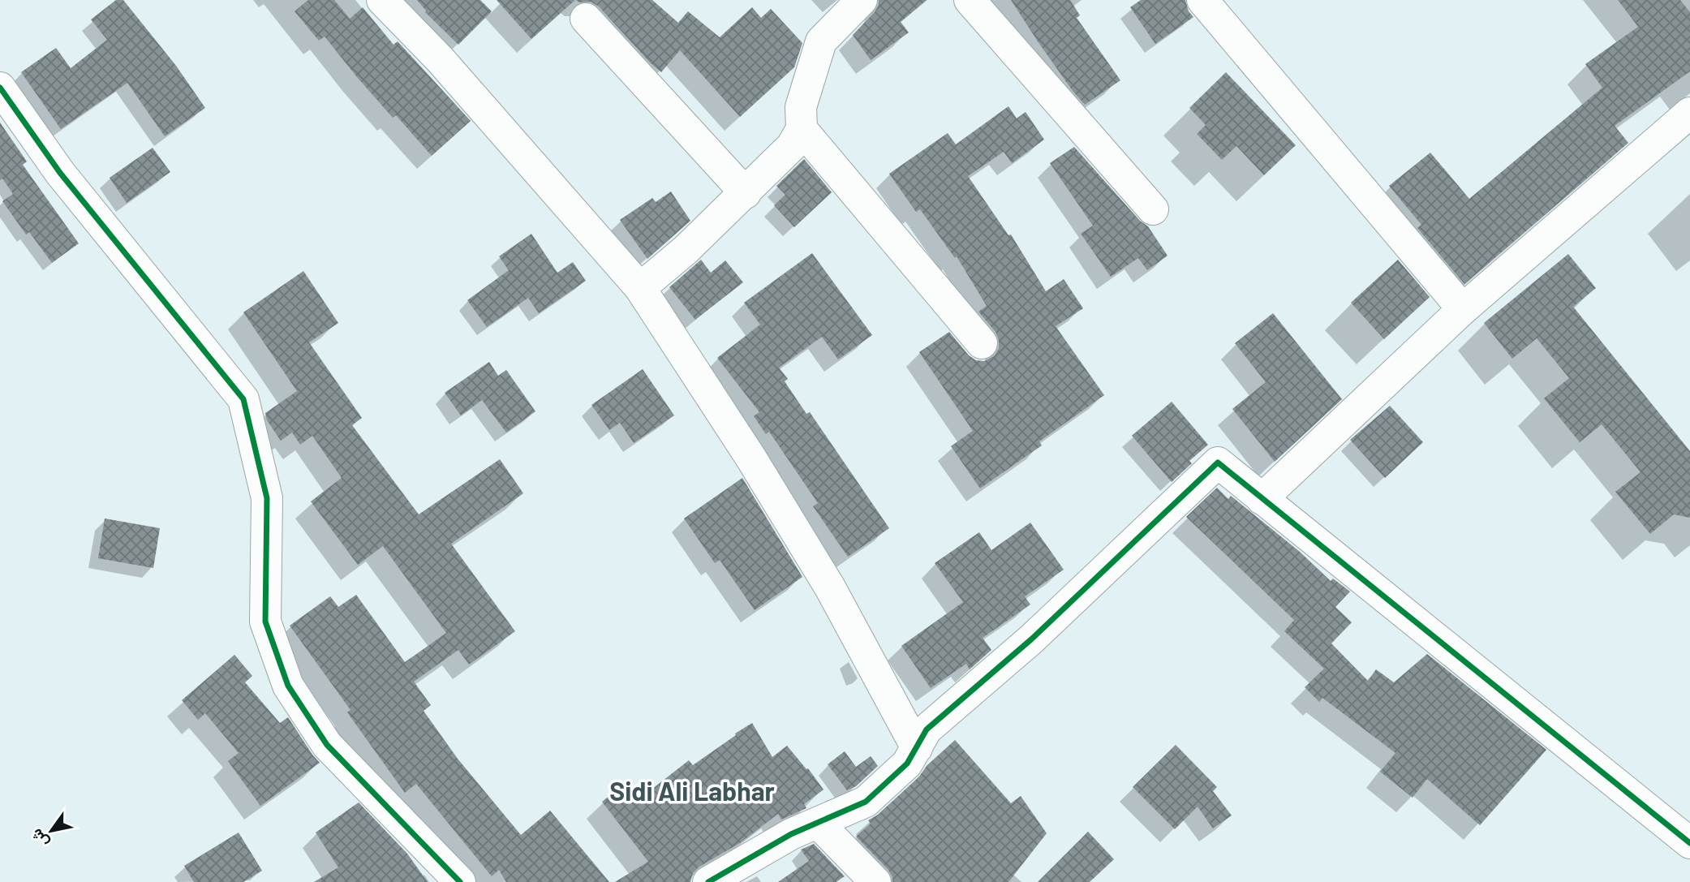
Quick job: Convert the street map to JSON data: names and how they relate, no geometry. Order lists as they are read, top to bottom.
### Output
{
  "districts": ["Sidi Ali Labhar"],
  "north": "bottom left"
}
